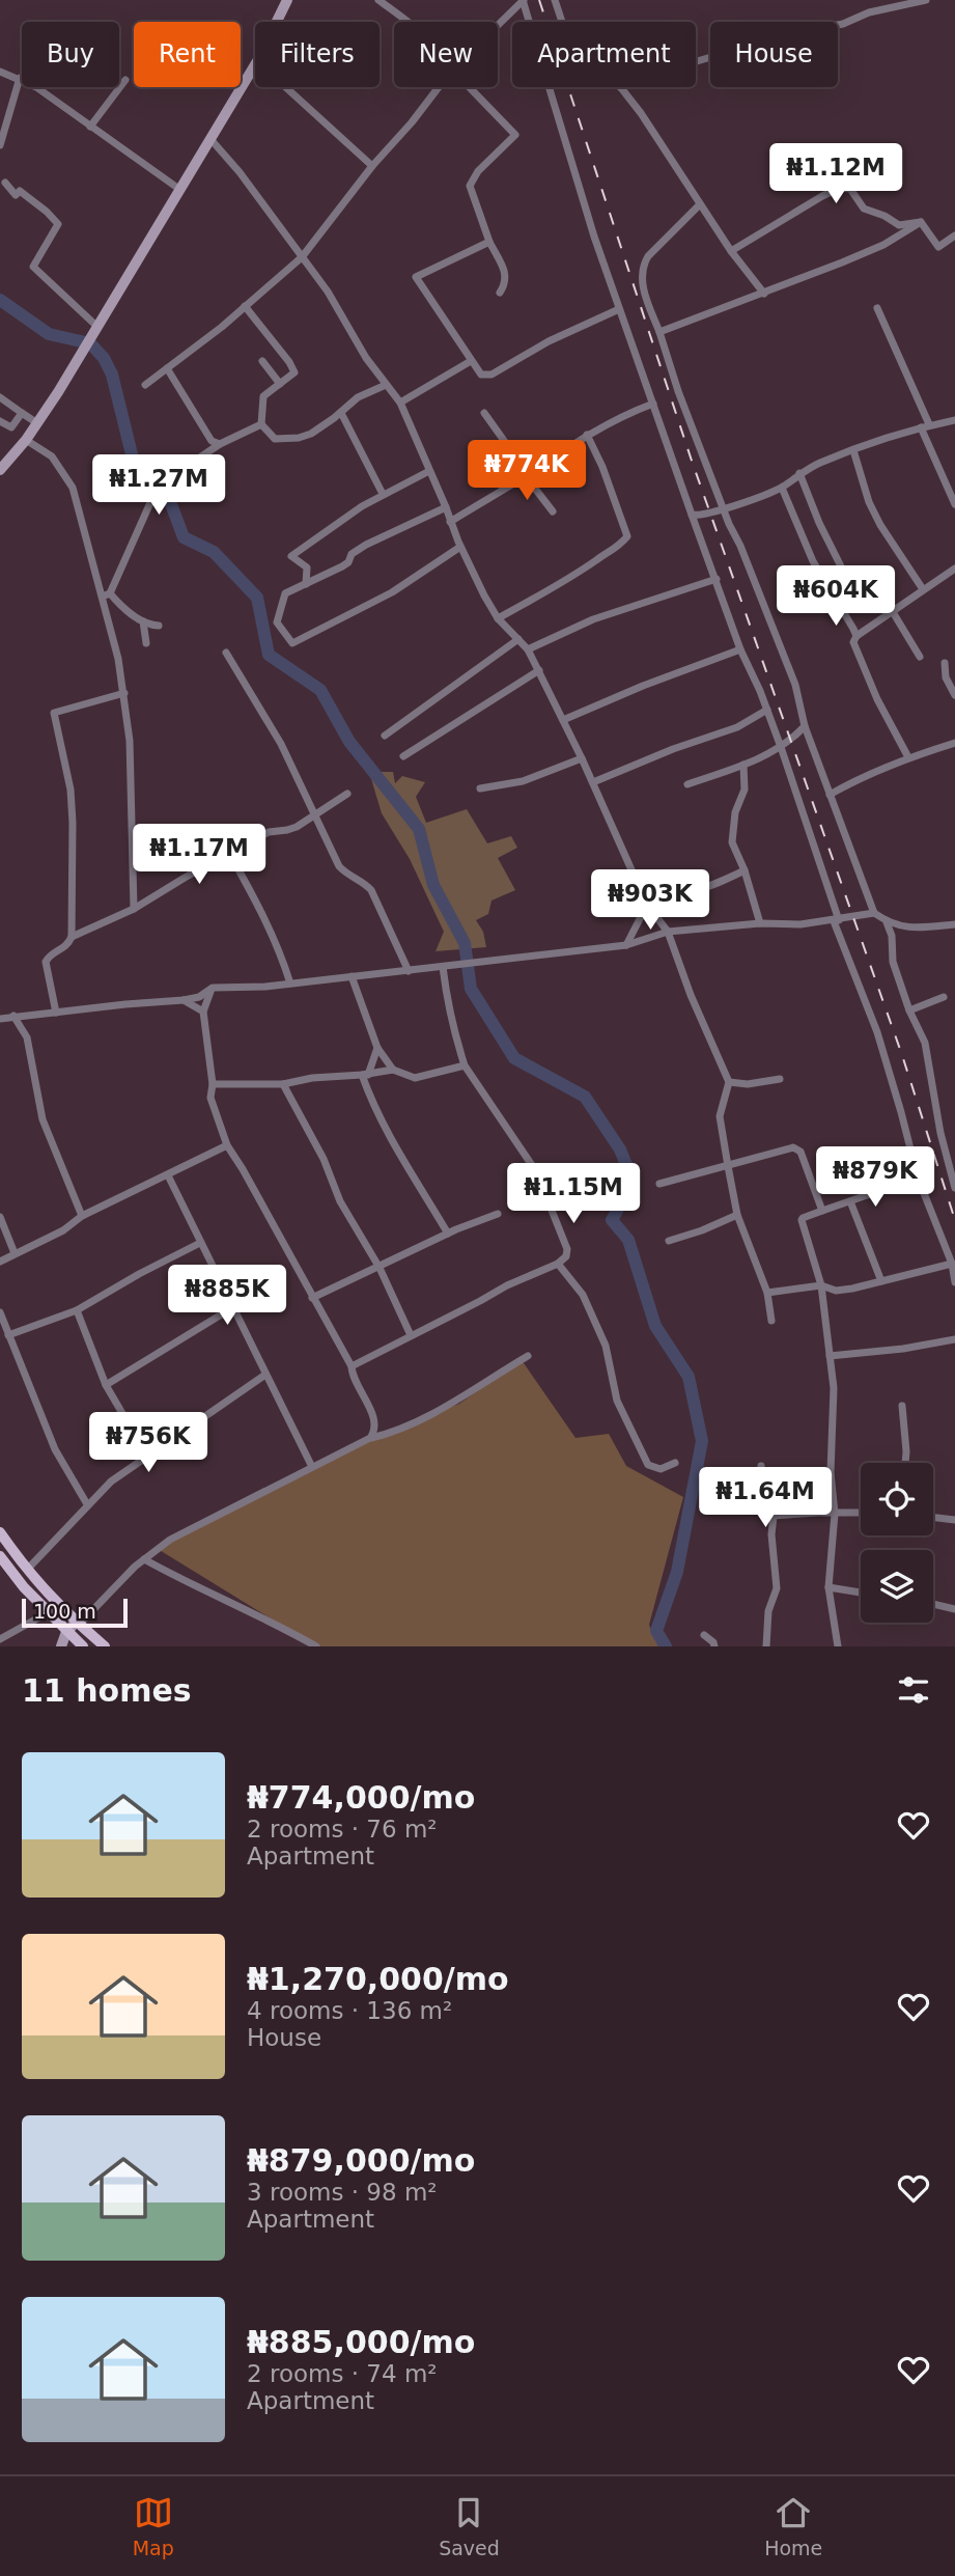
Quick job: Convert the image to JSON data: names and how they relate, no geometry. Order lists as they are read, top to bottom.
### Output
{
  "scale_bar": "100 m",
  "page": {
    "chip": [
      "Buy",
      "Rent",
      "Filters",
      "New",
      "Apartment",
      "House"
    ],
    "price": [
      "₦1.12M",
      "₦774K",
      "₦1.27M",
      "₦604K",
      "₦1.17M",
      "₦903K",
      "₦879K",
      "₦1.15M",
      "₦885K",
      "₦756K",
      "₦1.64M"
    ],
    "scale": "100 m",
    "heading": "11 homes",
    "list": [
      {
        "name": "₦774,000/mo",
        "note": "2 rooms · 76 m² · Apartment"
      },
      {
        "name": "₦1,270,000/mo",
        "note": "4 rooms · 136 m² · House"
      },
      {
        "name": "₦879,000/mo",
        "note": "3 rooms · 98 m² · Apartment"
      },
      {
        "name": "₦885,000/mo",
        "note": "2 rooms · 74 m² · Apartment"
      }
    ],
    "tabs": ["Map", "Saved", "Home"]
  }
}
